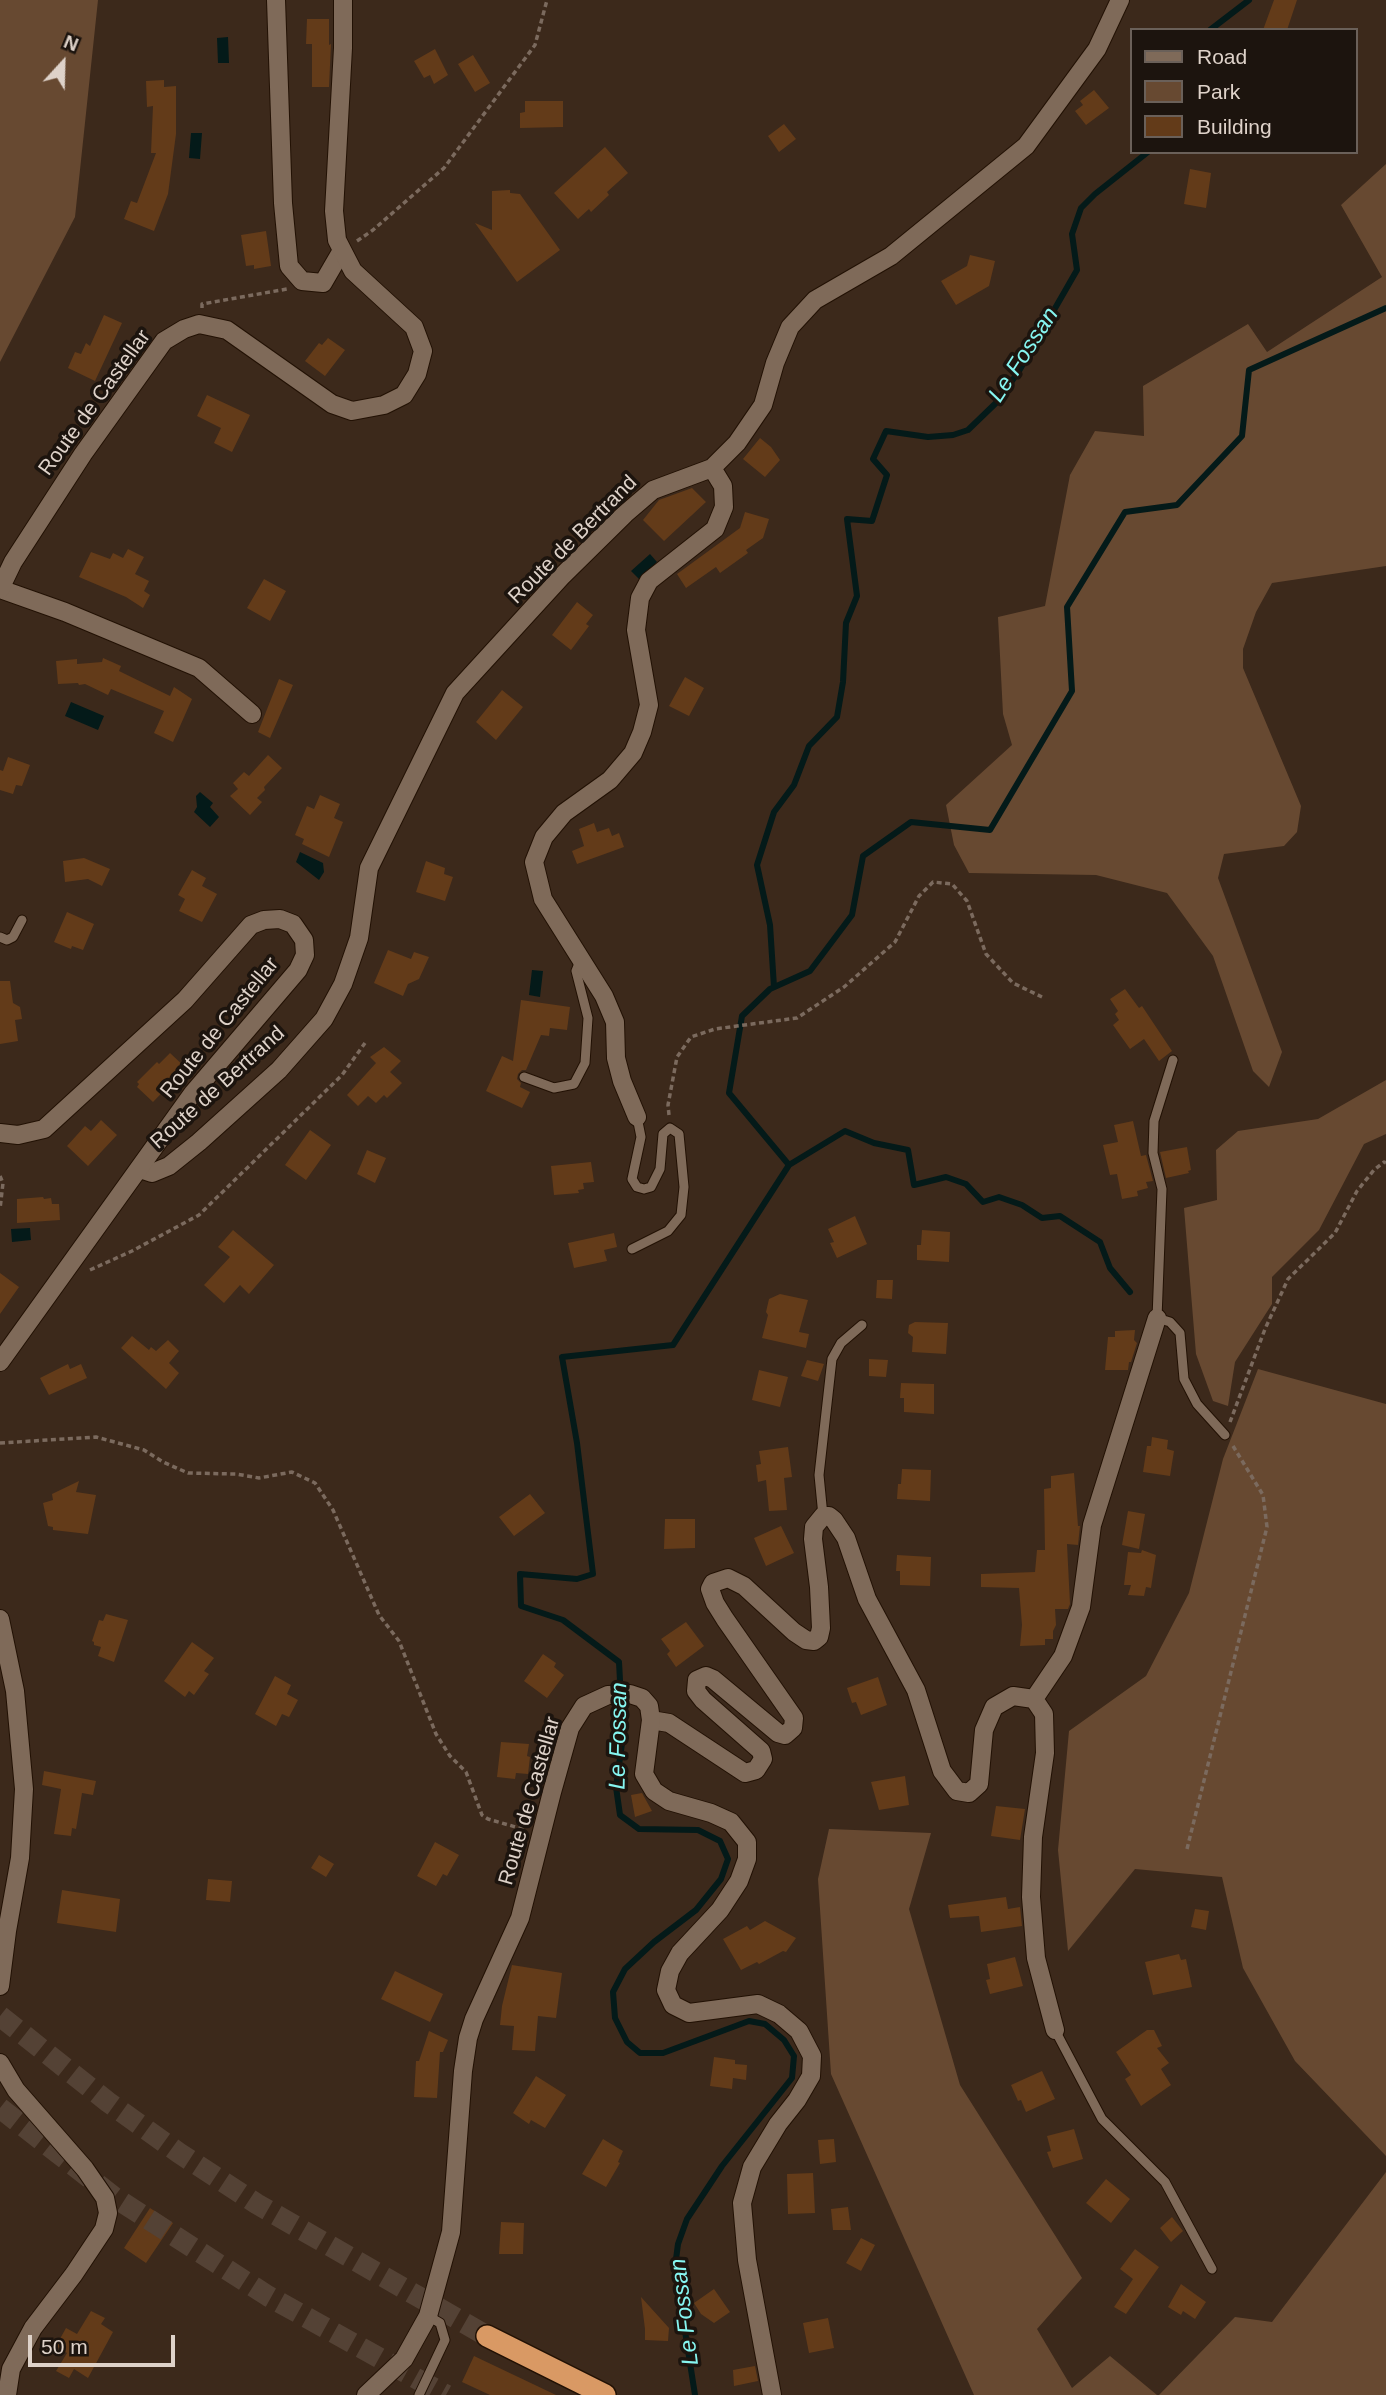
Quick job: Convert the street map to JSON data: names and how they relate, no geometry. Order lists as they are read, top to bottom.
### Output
{
  "streets": {
    "street": ["Route de Castellar", "Route de Bertrand"]
  },
  "crossings": [
    ["Route de Castellar", "Route de Bertrand"]
  ],
  "water": ["Le Fossan"],
  "legend": ["Road", "Park", "Building"],
  "scale_bar": "50 m",
  "north": "top"
}
